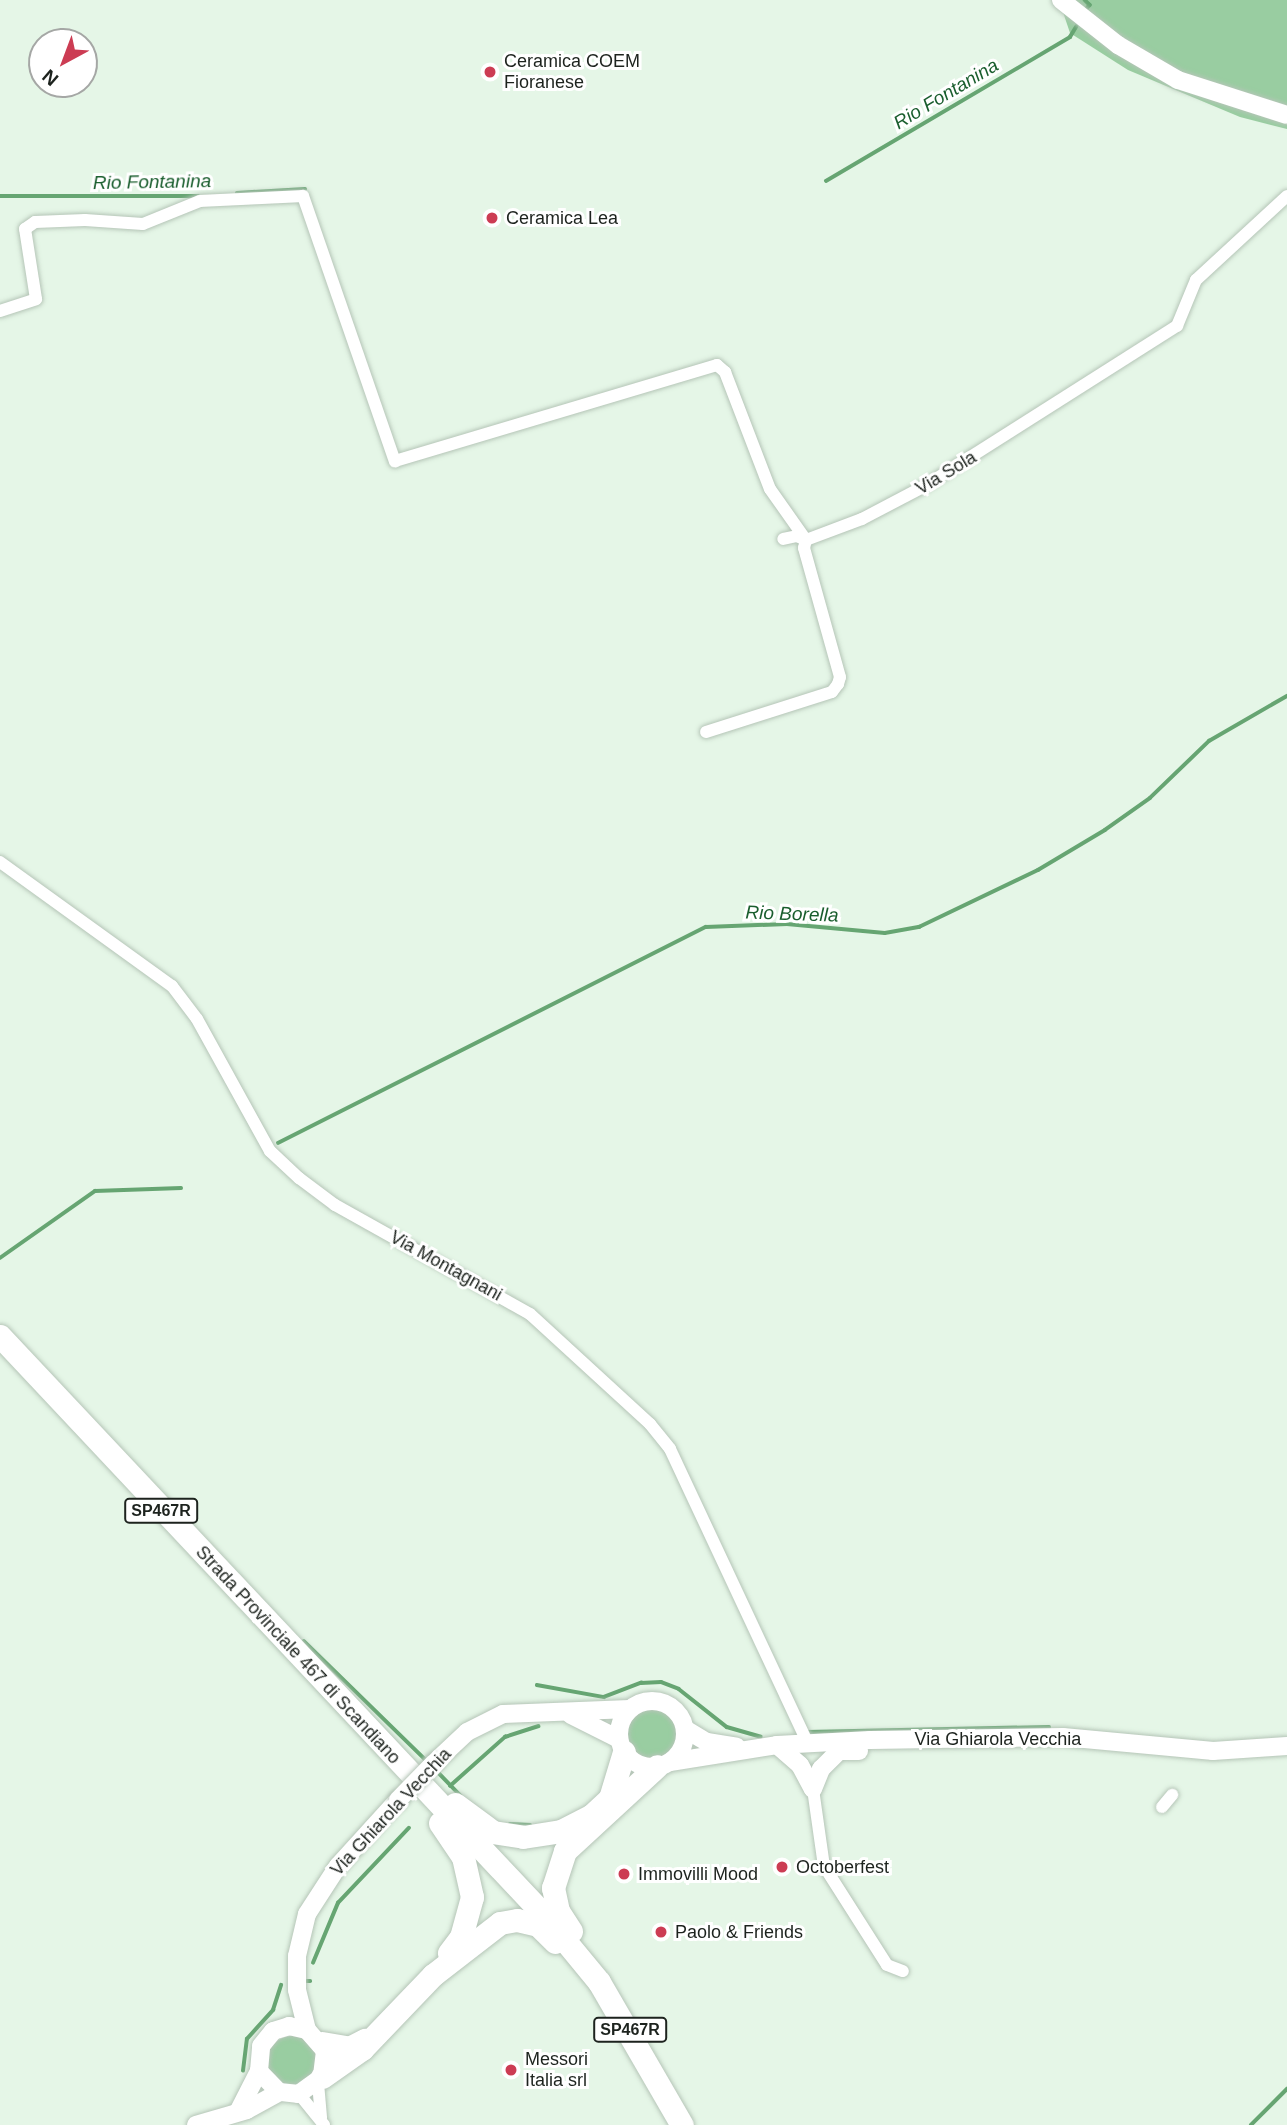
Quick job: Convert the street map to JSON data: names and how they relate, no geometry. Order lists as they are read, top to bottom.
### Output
{
  "streets": {
    "highway": ["SP467R", "Strada Provinciale 467 di Scandiano"],
    "street": ["Via Sola", "Via Montagnani", "Via Ghiarola Vecchia"]
  },
  "crossings": [
    ["Via Montagnani", "Via Ghiarola Vecchia"]
  ],
  "water": ["Rio Fontanina", "Rio Borella"],
  "places": [
    "Ceramica COEM Fioranese",
    "Ceramica Lea",
    "Octoberfest",
    "Immovilli Mood",
    "Paolo & Friends",
    "Messori Italia srl"
  ],
  "north": "bottom left"
}
